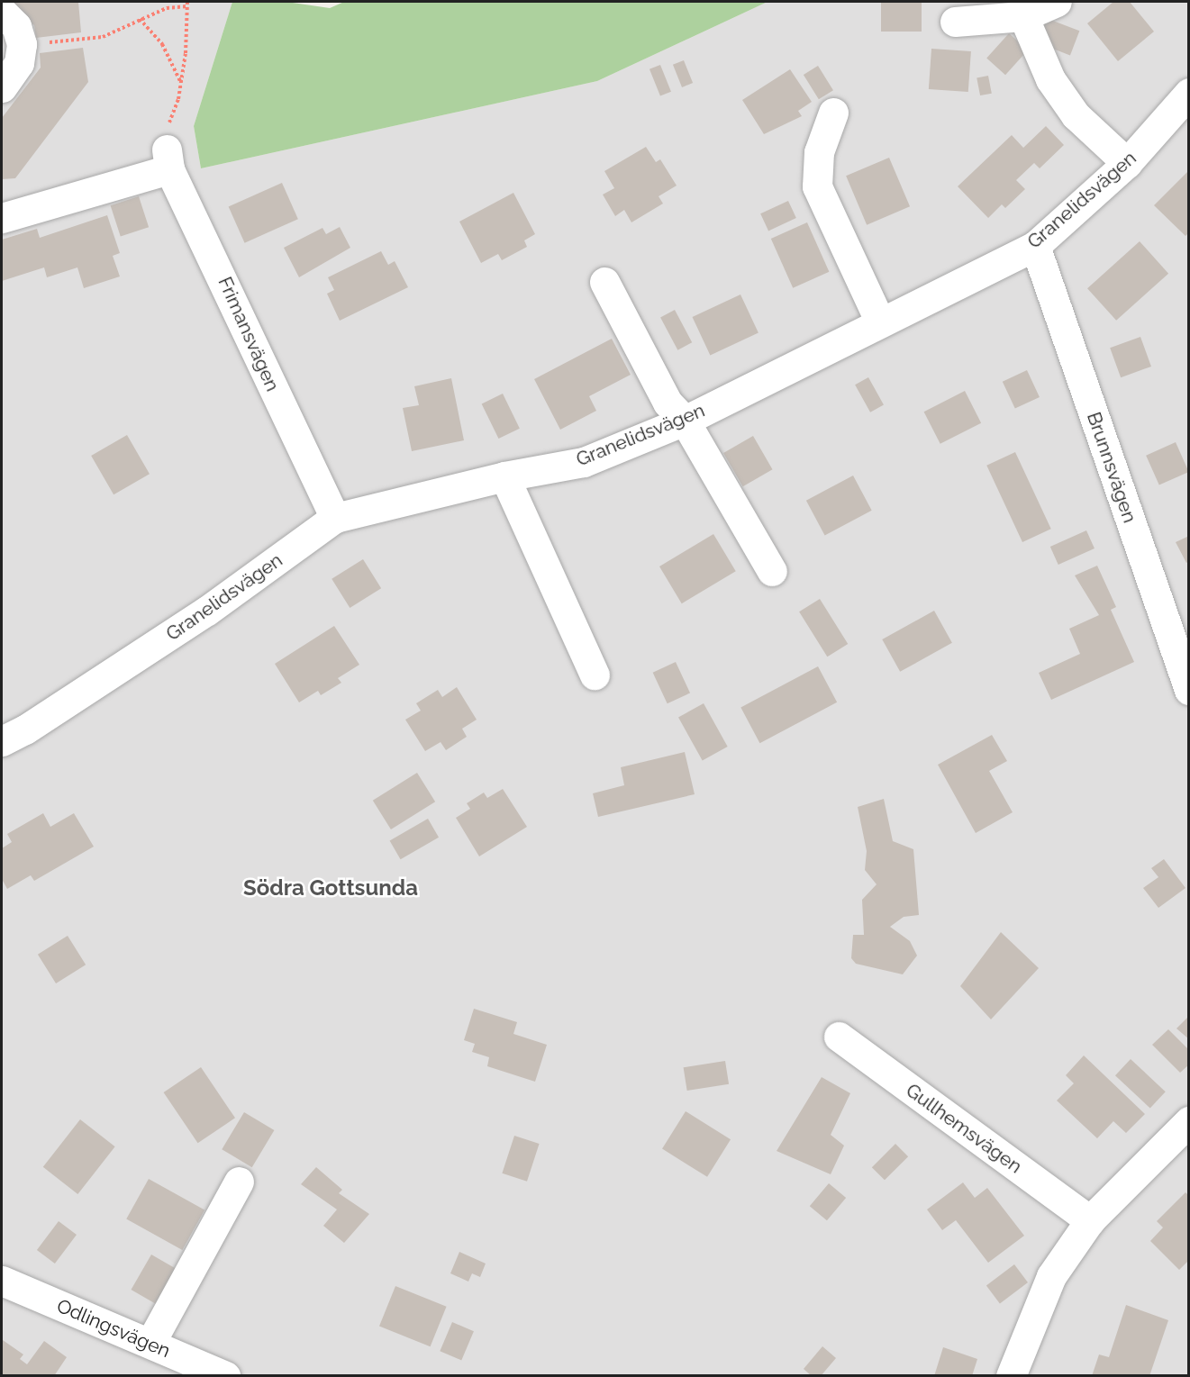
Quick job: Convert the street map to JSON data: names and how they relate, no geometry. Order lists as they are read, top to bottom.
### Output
{
  "streets": {
    "street": [
      "Granelidsvägen",
      "Frimansvägen",
      "Brunnsvägen",
      "Gullhemsvägen",
      "Odlingsvägen"
    ]
  },
  "crossings": [
    ["Granelidsvägen", "Frimansvägen"],
    ["Granelidsvägen", "Brunnsvägen"]
  ],
  "districts": ["Södra Gottsunda"]
}
